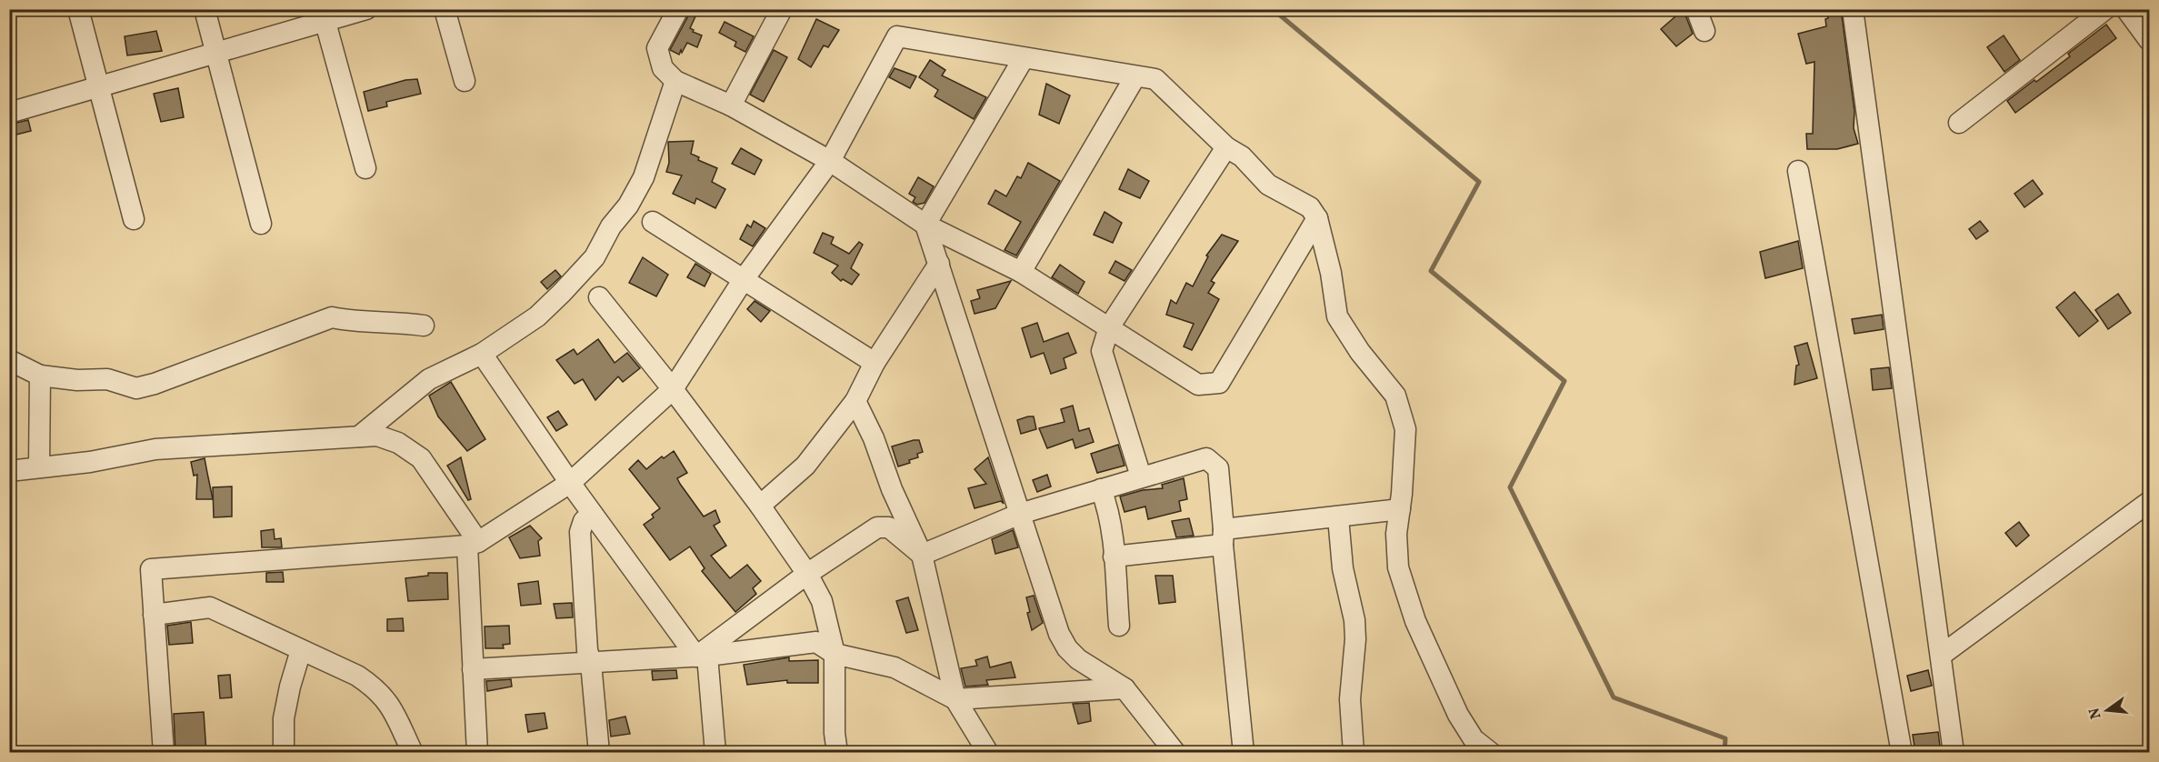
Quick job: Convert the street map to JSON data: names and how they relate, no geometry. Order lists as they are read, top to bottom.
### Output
{
  "north": "left"
}
